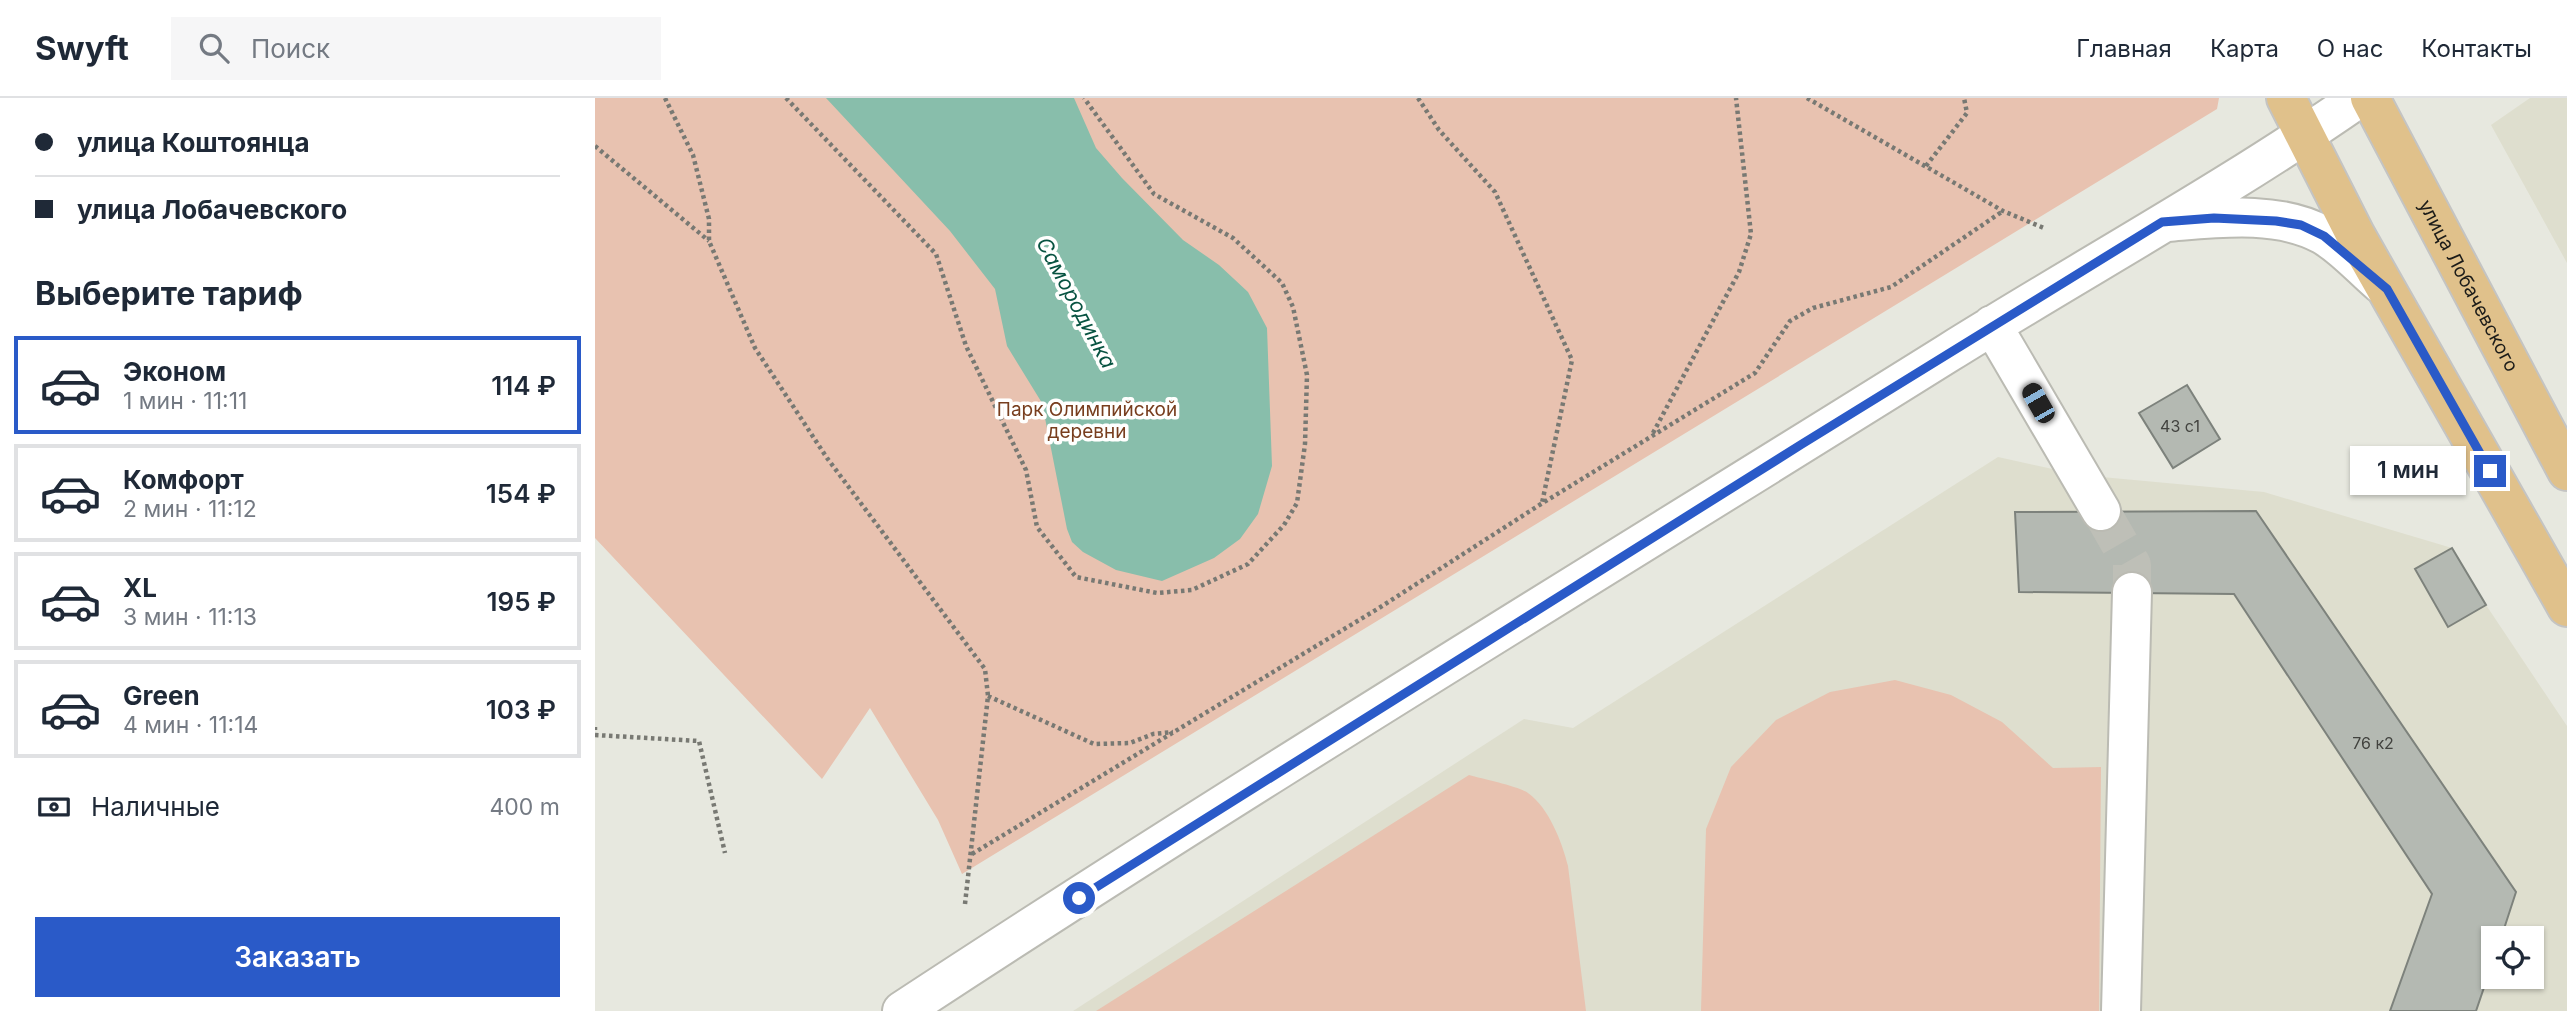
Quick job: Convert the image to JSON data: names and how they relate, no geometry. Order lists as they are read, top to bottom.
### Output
{
  "streets": {
    "main road": ["улица Лобачевского"]
  },
  "water": ["Самородинка"],
  "parks": ["Парк Олимпийской деревни"],
  "house_numbers": ["43 с1", "76 к2"],
  "page": {
    "header": "Swyft",
    "search": "Поиск",
    "nav": [
      "Главная",
      "Карта",
      "О нас",
      "Контакты"
    ],
    "banner": ["улица Коштоянца", "улица Лобачевского"],
    "heading": "Выберите тариф",
    "list": [
      {
        "name": "Эконом",
        "note": "1 мин · 11:11",
        "value": "114 ₽"
      },
      {
        "name": "Комфорт",
        "note": "2 мин · 11:12",
        "value": "154 ₽"
      },
      {
        "name": "XL",
        "note": "3 мин · 11:13",
        "value": "195 ₽"
      },
      {
        "name": "Green",
        "note": "4 мин · 11:14",
        "value": "103 ₽"
      }
    ],
    "bubble": "1 мин",
    "pay": ["Наличные", "400 m"],
    "buttons": "Заказать"
  }
}
